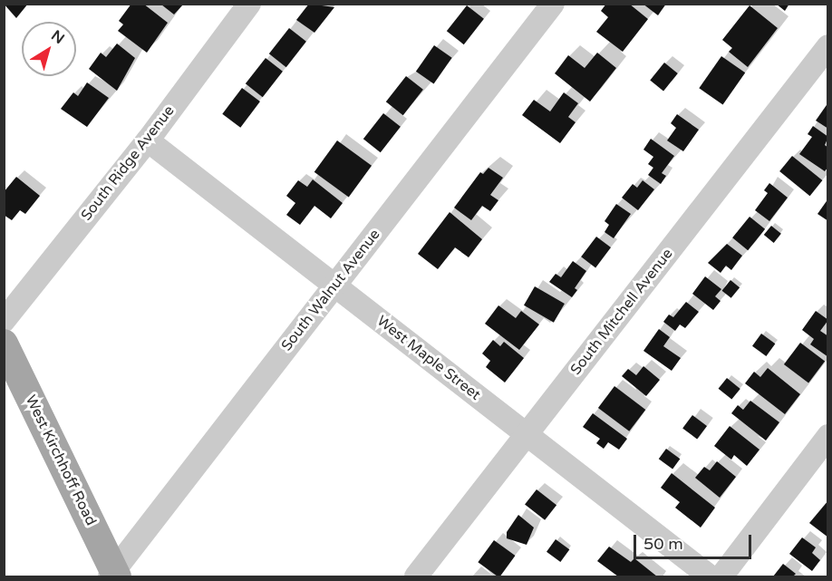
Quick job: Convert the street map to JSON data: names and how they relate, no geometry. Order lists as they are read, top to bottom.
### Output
{
  "streets": {
    "main road": ["West Kirchhoff Road"],
    "street": [
      "South Ridge Avenue",
      "South Walnut Avenue",
      "South Mitchell Avenue",
      "West Maple Street"
    ]
  },
  "crossings": [
    ["South Ridge Avenue", "West Maple Street"],
    ["South Walnut Avenue", "West Maple Street"],
    ["South Walnut Avenue", "West Kirchhoff Road"],
    ["South Mitchell Avenue", "West Maple Street"]
  ],
  "scale_bar": "50 m",
  "north": "top right"
}
